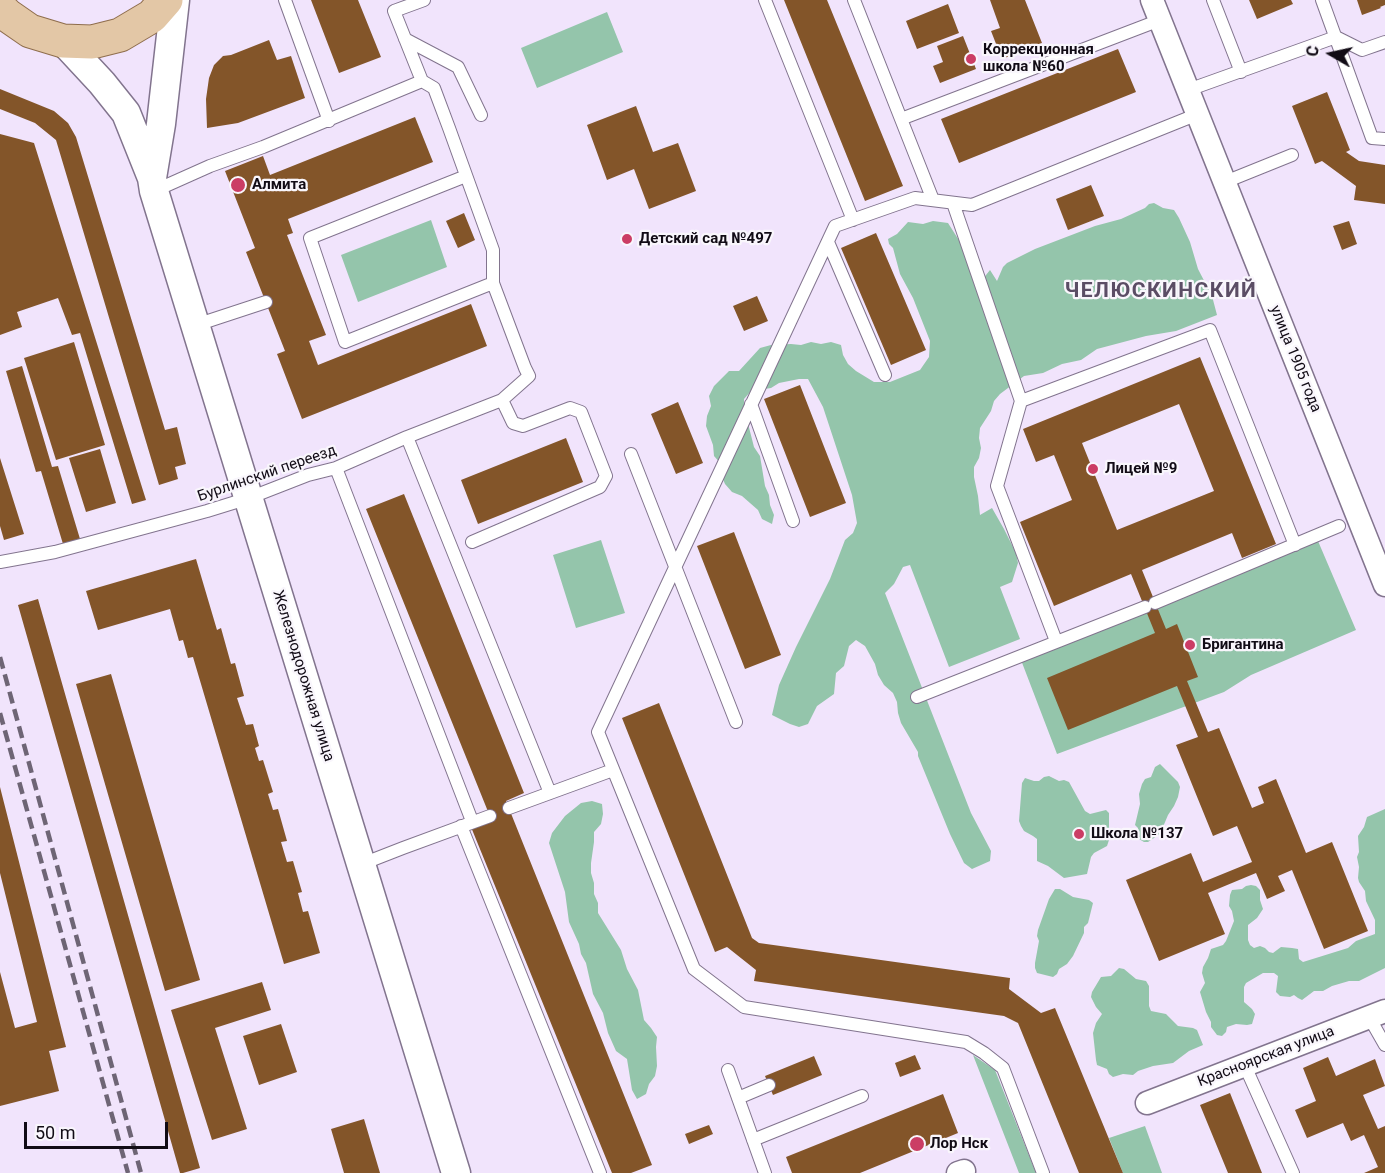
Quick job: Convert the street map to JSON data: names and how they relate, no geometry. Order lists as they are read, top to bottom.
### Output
{
  "streets": {
    "street": ["улица 1905 года", "Железнодорожная улица", "Красноярская улица"],
    "lane": ["Бурлинский переезд"]
  },
  "crossings": [
    ["Бурлинский переезд", "Железнодорожная улица"]
  ],
  "districts": ["ЧЕЛЮСКИНСКИЙ"],
  "places": [
    "Коррекционная школа №60",
    "Алмита",
    "Детский сад №497",
    "Лицей №9",
    "Бригантина",
    "Школа №137",
    "Лор Нск"
  ],
  "scale_bar": "50 m",
  "north": "left"
}
